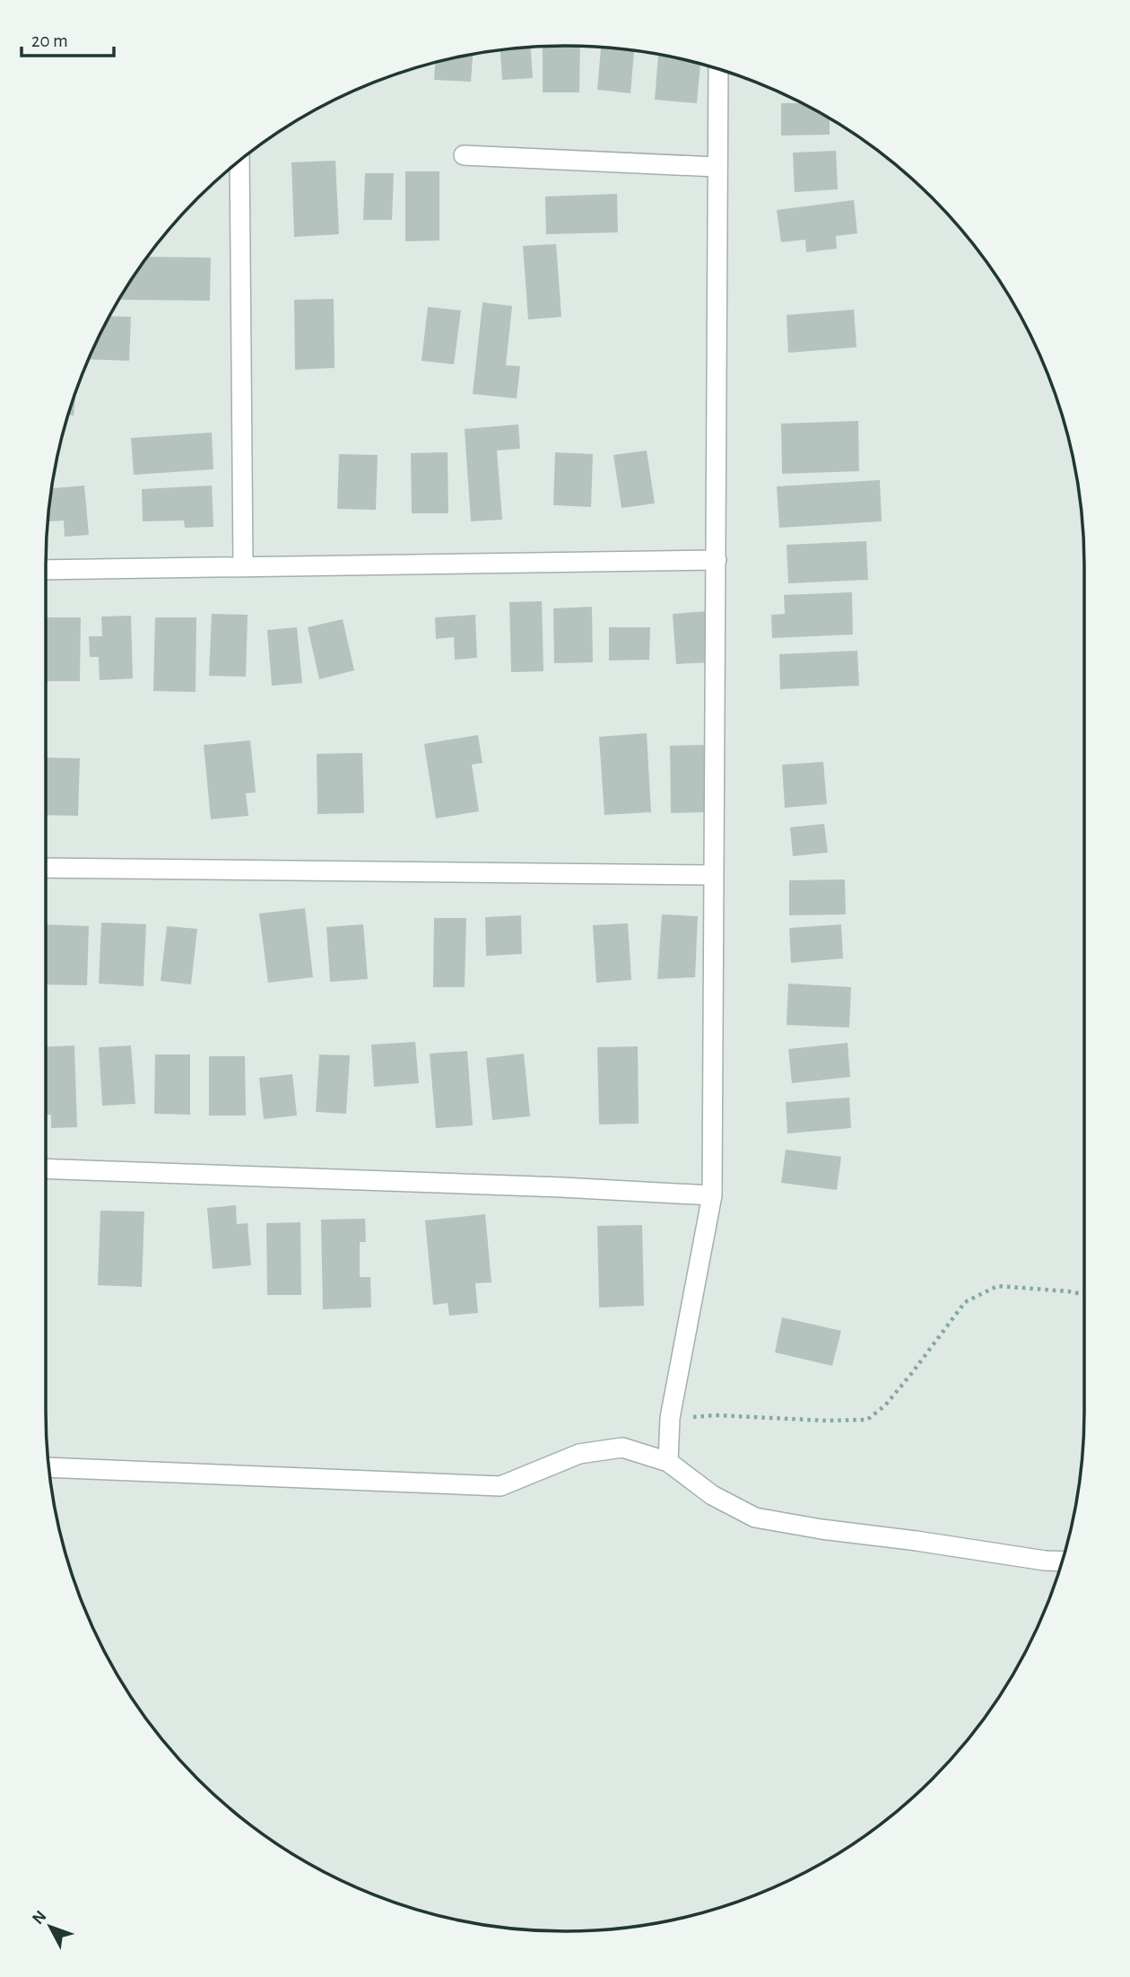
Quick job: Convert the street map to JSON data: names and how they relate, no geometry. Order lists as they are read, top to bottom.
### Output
{
  "scale_bar": "20 m",
  "north": "top left"
}
